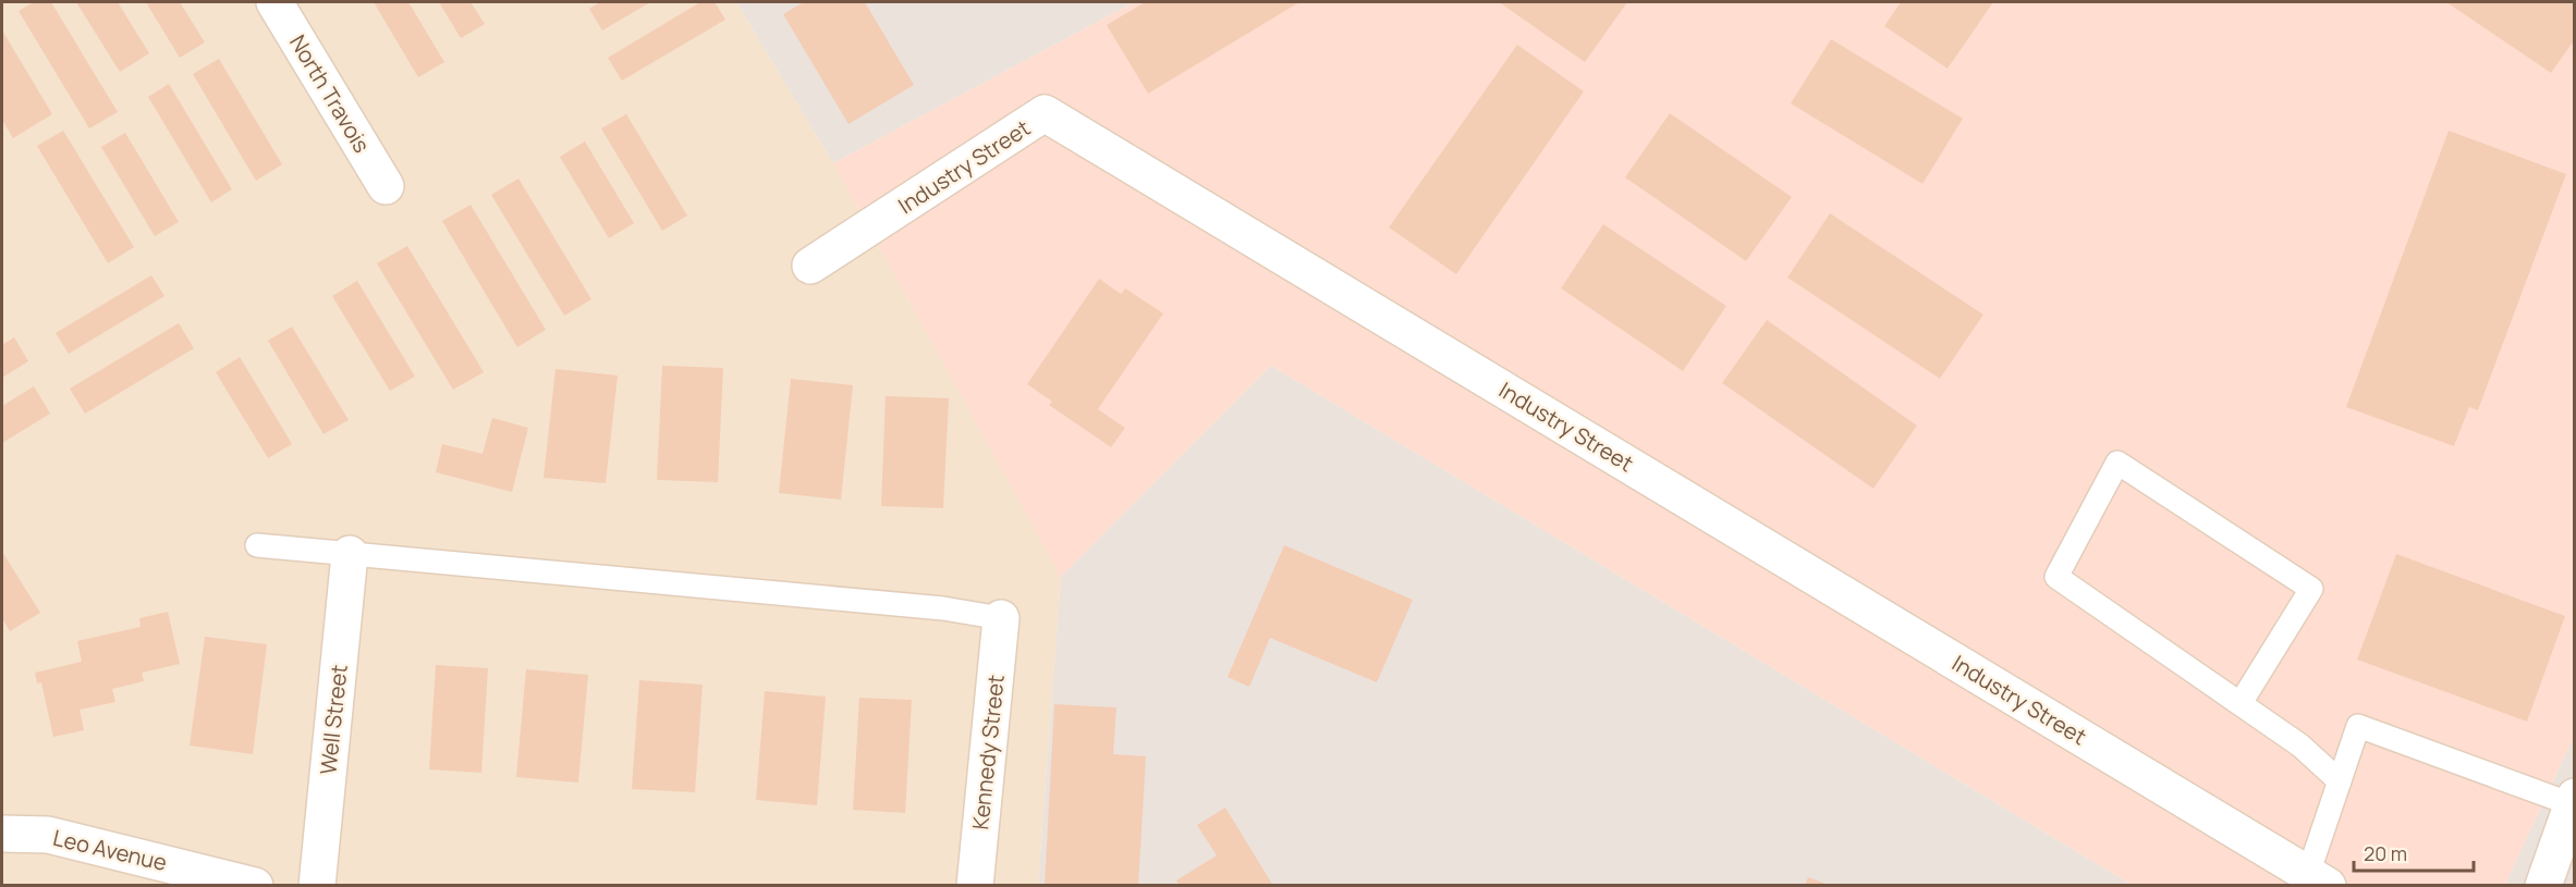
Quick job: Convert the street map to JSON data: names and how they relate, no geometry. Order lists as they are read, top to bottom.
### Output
{
  "streets": {
    "street": [
      "North Travois",
      "Industry Street",
      "Well Street",
      "Kennedy Street",
      "Leo Avenue"
    ]
  },
  "scale_bar": "20 m"
}
